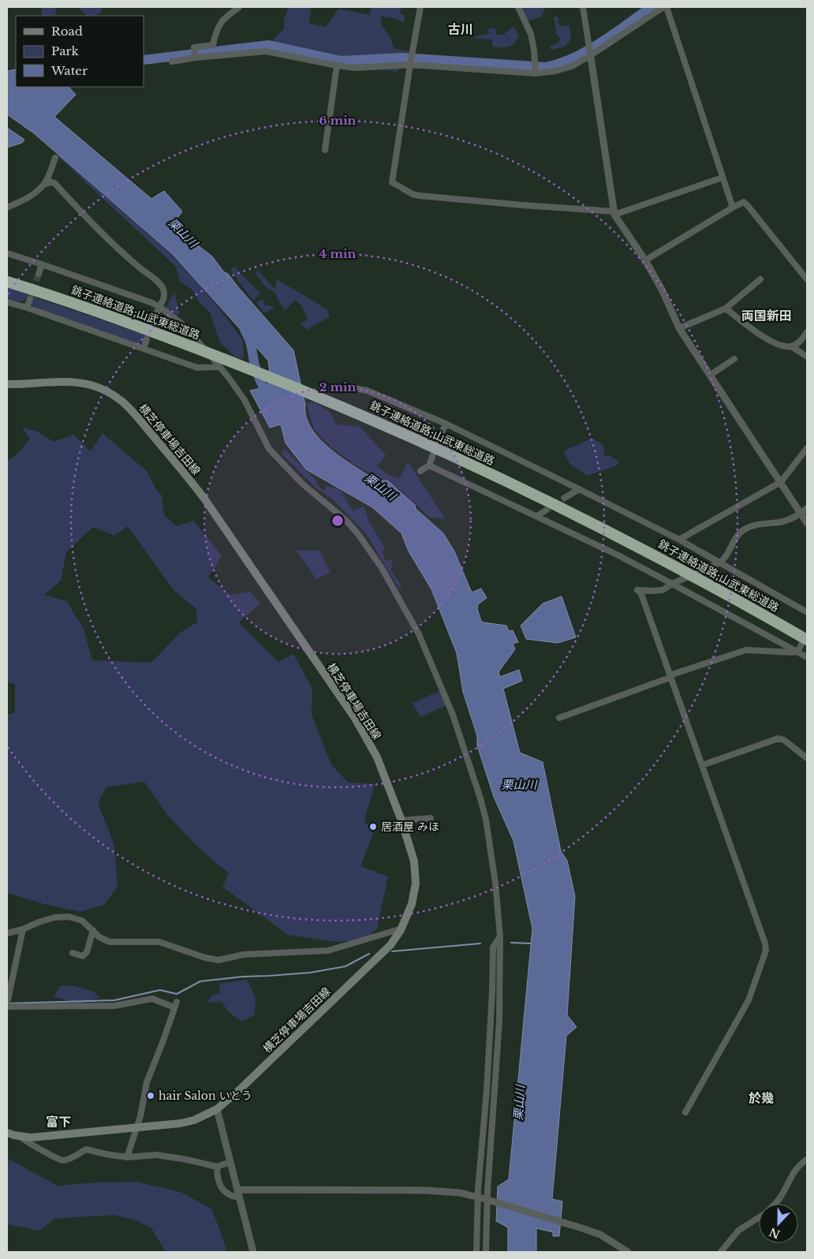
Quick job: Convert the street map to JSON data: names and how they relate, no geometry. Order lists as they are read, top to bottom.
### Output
{
  "streets": {
    "highway": ["銚子連絡道路;山武東総道路"],
    "main road": ["横芝停車場吉田線"]
  },
  "districts": [
    "古川",
    "両国新田",
    "於幾",
    "富下"
  ],
  "water": ["栗山川"],
  "places": ["居酒屋 みほ", "hair Salon いとう"],
  "legend": ["Road", "Park", "Water"],
  "north": "bottom",
  "rings": ["6 min", "4 min", "2 min"]
}
